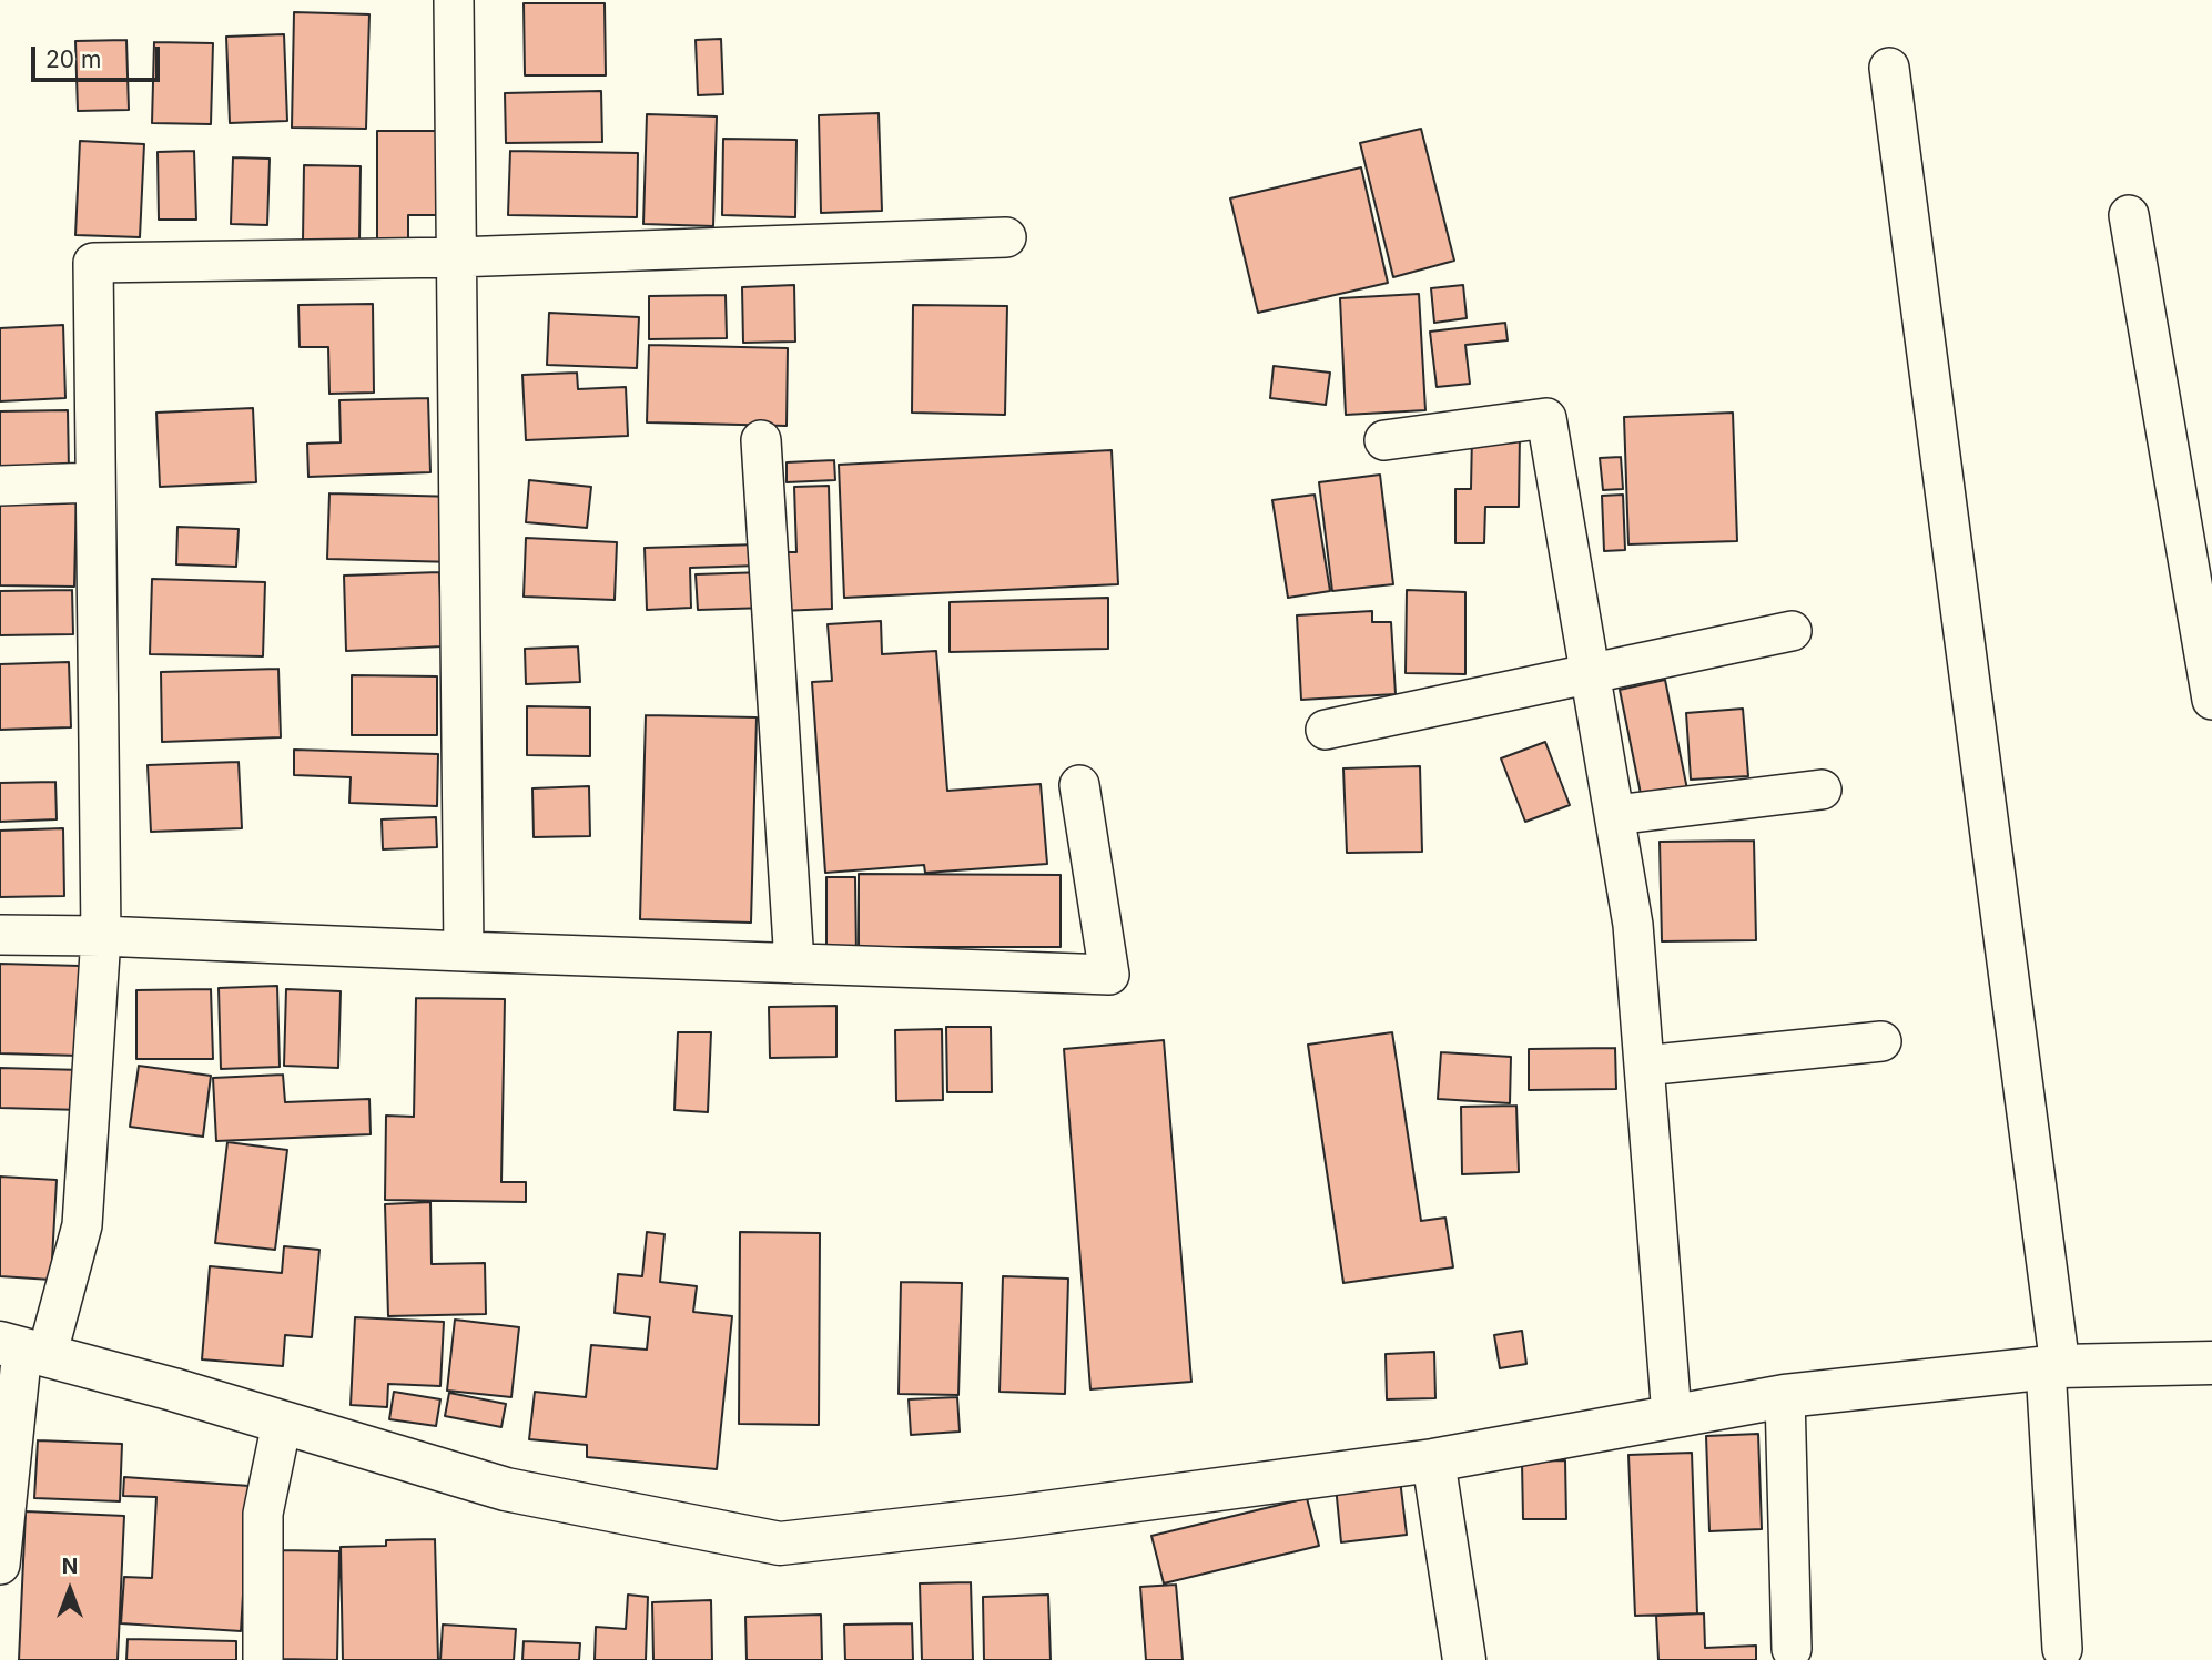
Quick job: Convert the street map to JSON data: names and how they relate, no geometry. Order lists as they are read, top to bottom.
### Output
{
  "scale_bar": "20 m",
  "north": "top"
}
